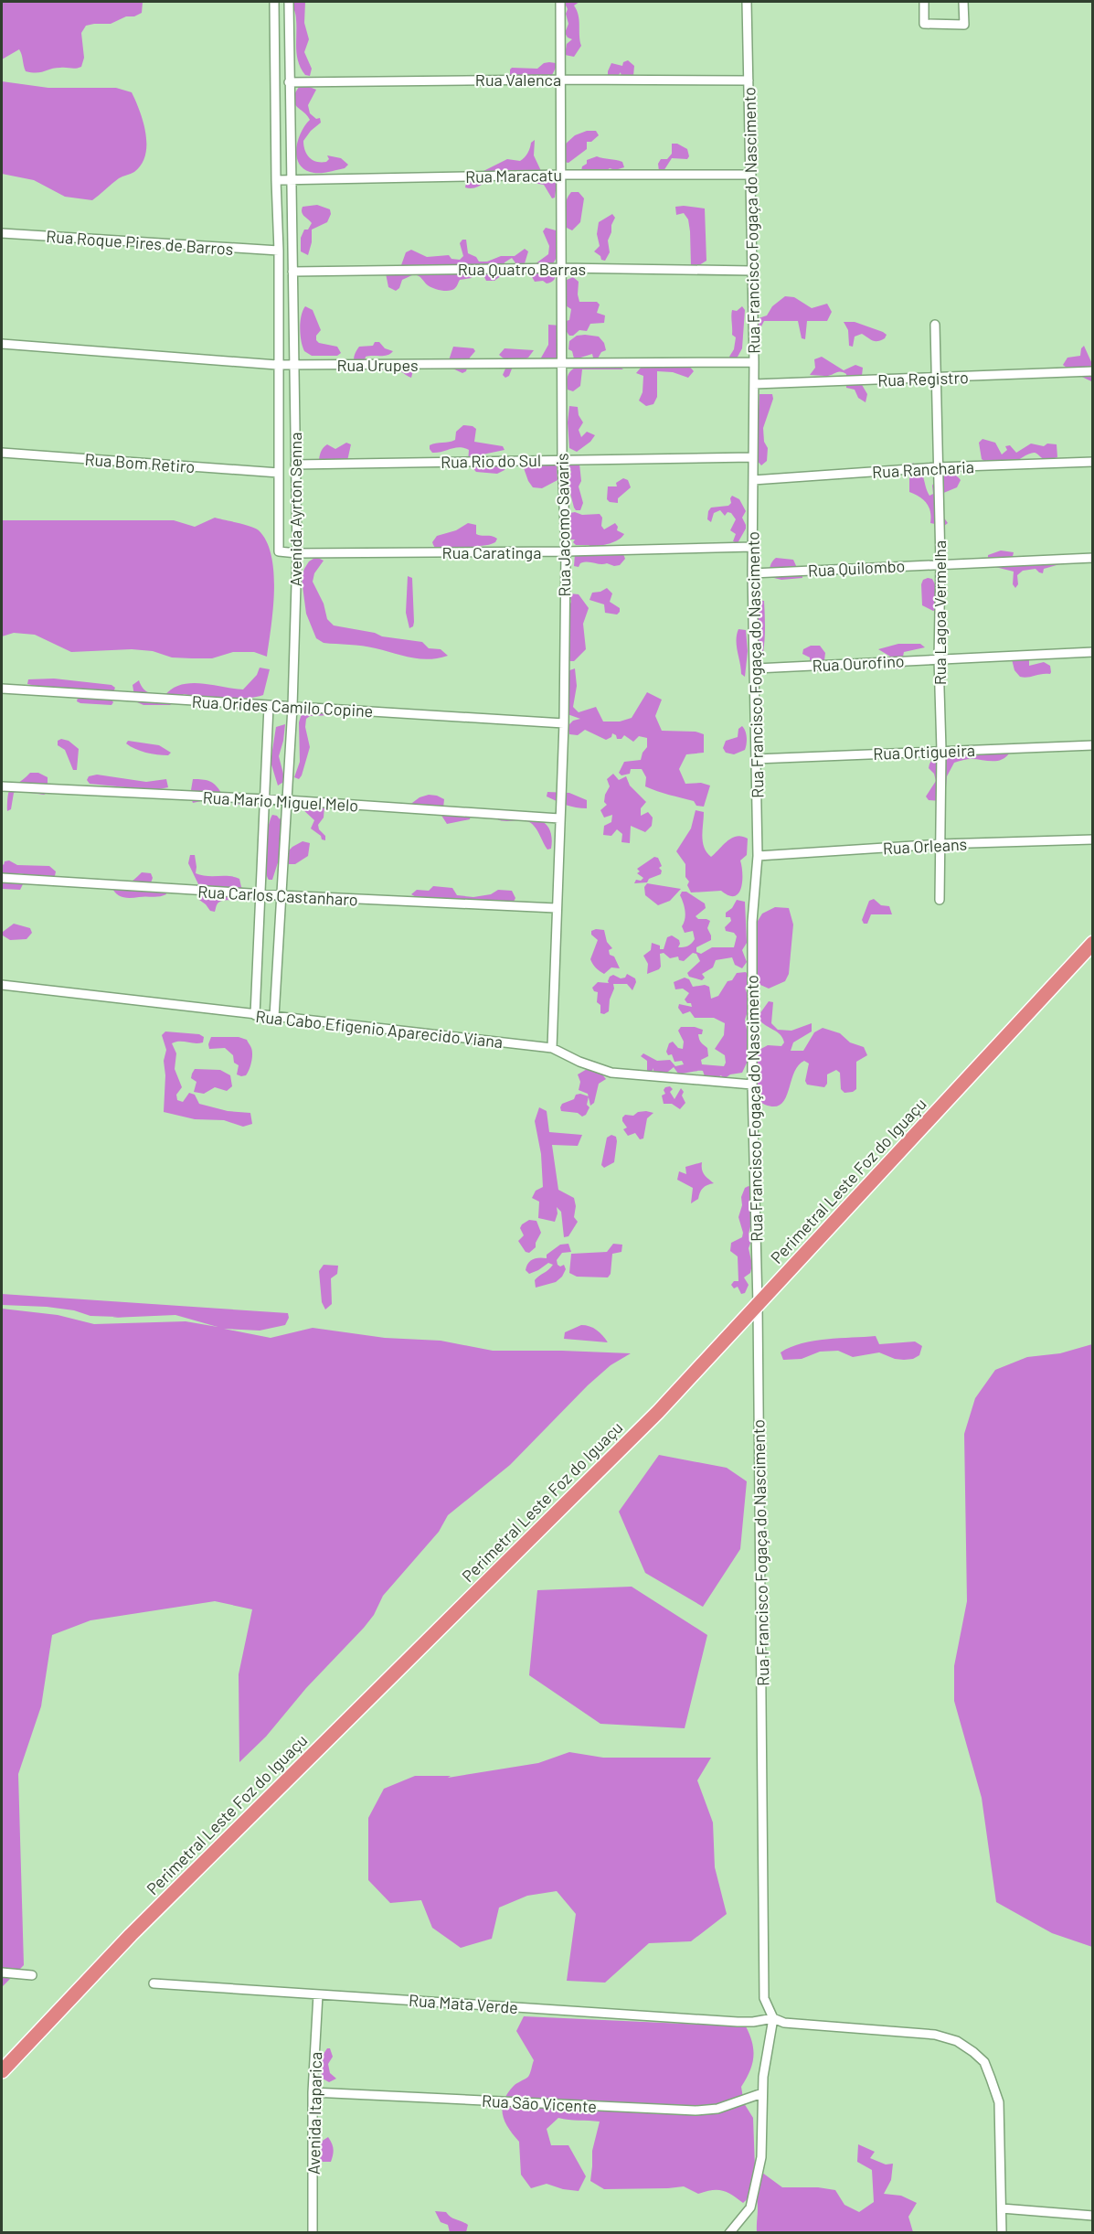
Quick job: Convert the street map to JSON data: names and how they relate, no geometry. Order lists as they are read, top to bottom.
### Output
{
  "streets": {
    "highway": ["Perimetral Leste Foz do Iguaçu"],
    "street": [
      "Rua Valenca",
      "Rua Maracatu",
      "Rua Francisco Fogaça do Nascimento",
      "Rua Roque Pires de Barros",
      "Rua Quatro Barras",
      "Rua Urupes",
      "Rua Registro",
      "Rua Rio do Sul",
      "Rua Bom Retiro",
      "Rua Rancharia",
      "Avenida Ayrton Senna",
      "Rua Jacomo Savaris",
      "Rua Caratinga",
      "Rua Quilombo",
      "Rua Lagoa Vermelha",
      "Rua Ourofino",
      "Rua Orides Camilo Copine",
      "Rua Ortigueira",
      "Rua Mario Miguel Melo",
      "Rua Orleans",
      "Rua Carlos Castanharo",
      "Rua Cabo Efigenio Aparecido Viana",
      "Rua Mata Verde",
      "Rua São Vicente",
      "Avenida Itaparica"
    ]
  },
  "crossings": [
    ["Rua Valenca", "Rua Francisco Fogaça do Nascimento"],
    ["Rua Valenca", "Avenida Ayrton Senna"],
    ["Rua Valenca", "Rua Jacomo Savaris"],
    ["Rua Maracatu", "Rua Francisco Fogaça do Nascimento"],
    ["Rua Maracatu", "Avenida Ayrton Senna"],
    ["Rua Maracatu", "Rua Jacomo Savaris"],
    ["Rua Francisco Fogaça do Nascimento", "Rua Quatro Barras"],
    ["Rua Francisco Fogaça do Nascimento", "Rua Urupes"],
    ["Rua Francisco Fogaça do Nascimento", "Rua Registro"],
    ["Rua Francisco Fogaça do Nascimento", "Rua Rio do Sul"],
    ["Rua Francisco Fogaça do Nascimento", "Rua Rancharia"],
    ["Rua Francisco Fogaça do Nascimento", "Rua Caratinga"],
    ["Rua Francisco Fogaça do Nascimento", "Rua Quilombo"],
    ["Rua Francisco Fogaça do Nascimento", "Rua Ourofino"],
    ["Rua Francisco Fogaça do Nascimento", "Rua Ortigueira"],
    ["Rua Francisco Fogaça do Nascimento", "Rua Orleans"],
    ["Rua Francisco Fogaça do Nascimento", "Rua Cabo Efigenio Aparecido Viana"],
    ["Rua Francisco Fogaça do Nascimento", "Perimetral Leste Foz do Iguaçu"],
    ["Rua Francisco Fogaça do Nascimento", "Rua Mata Verde"],
    ["Rua Roque Pires de Barros", "Avenida Ayrton Senna"],
    ["Rua Quatro Barras", "Avenida Ayrton Senna"],
    ["Rua Quatro Barras", "Rua Jacomo Savaris"],
    ["Rua Urupes", "Avenida Ayrton Senna"],
    ["Rua Urupes", "Rua Jacomo Savaris"],
    ["Rua Registro", "Rua Lagoa Vermelha"],
    ["Rua Rio do Sul", "Avenida Ayrton Senna"],
    ["Rua Rio do Sul", "Rua Jacomo Savaris"],
    ["Rua Bom Retiro", "Avenida Ayrton Senna"],
    ["Rua Rancharia", "Rua Lagoa Vermelha"],
    ["Avenida Ayrton Senna", "Rua Caratinga"],
    ["Avenida Ayrton Senna", "Rua Orides Camilo Copine"],
    ["Avenida Ayrton Senna", "Rua Mario Miguel Melo"],
    ["Avenida Ayrton Senna", "Rua Carlos Castanharo"],
    ["Avenida Ayrton Senna", "Rua Cabo Efigenio Aparecido Viana"],
    ["Rua Jacomo Savaris", "Rua Caratinga"],
    ["Rua Jacomo Savaris", "Rua Orides Camilo Copine"],
    ["Rua Jacomo Savaris", "Rua Mario Miguel Melo"],
    ["Rua Jacomo Savaris", "Rua Carlos Castanharo"],
    ["Rua Jacomo Savaris", "Rua Cabo Efigenio Aparecido Viana"],
    ["Rua Quilombo", "Rua Lagoa Vermelha"],
    ["Rua Lagoa Vermelha", "Rua Ourofino"],
    ["Rua Lagoa Vermelha", "Rua Ortigueira"],
    ["Rua Lagoa Vermelha", "Rua Orleans"],
    ["Rua Mata Verde", "Avenida Itaparica"],
    ["Rua São Vicente", "Avenida Itaparica"]
  ]
}
